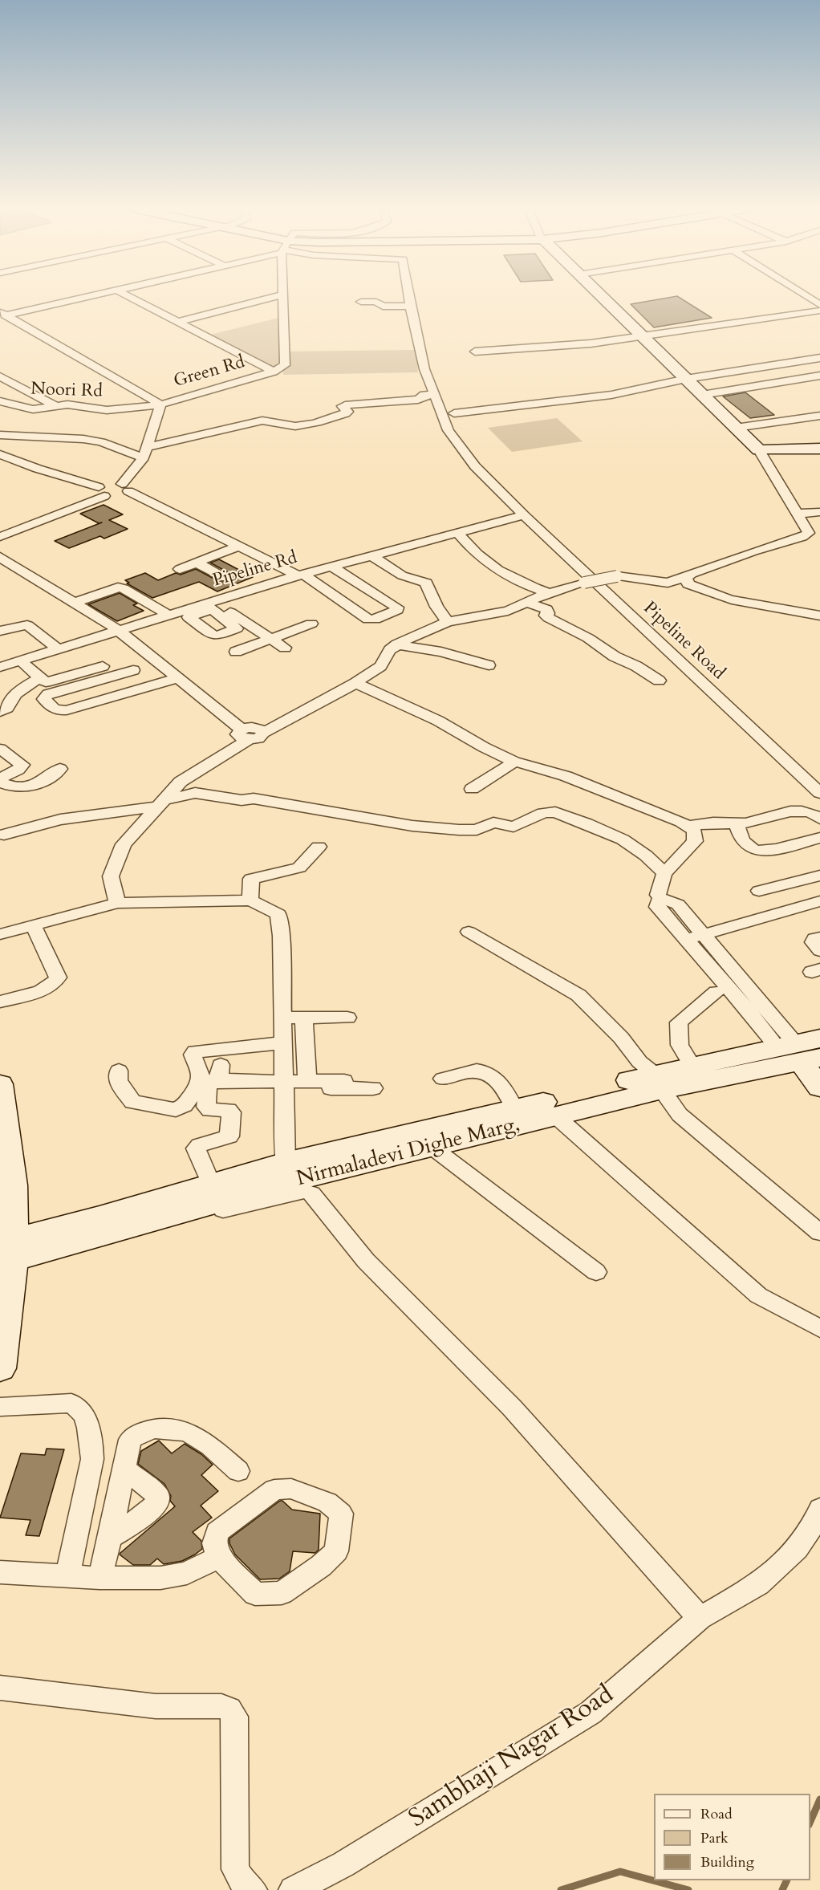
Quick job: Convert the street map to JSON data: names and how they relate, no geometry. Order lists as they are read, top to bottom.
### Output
{
  "streets": {
    "main road": ["Nirmaladevi Dighe Marg,"],
    "street": [
      "Green Rd",
      "Noori Rd",
      "Pipeline Rd",
      "Pipeline Road",
      "Sambhaji Nagar Road"
    ]
  },
  "crossings": [
    ["Green Rd", "Noori Rd"],
    ["Pipeline Rd", "Pipeline Road"]
  ],
  "legend": ["Road", "Park", "Building"]
}
